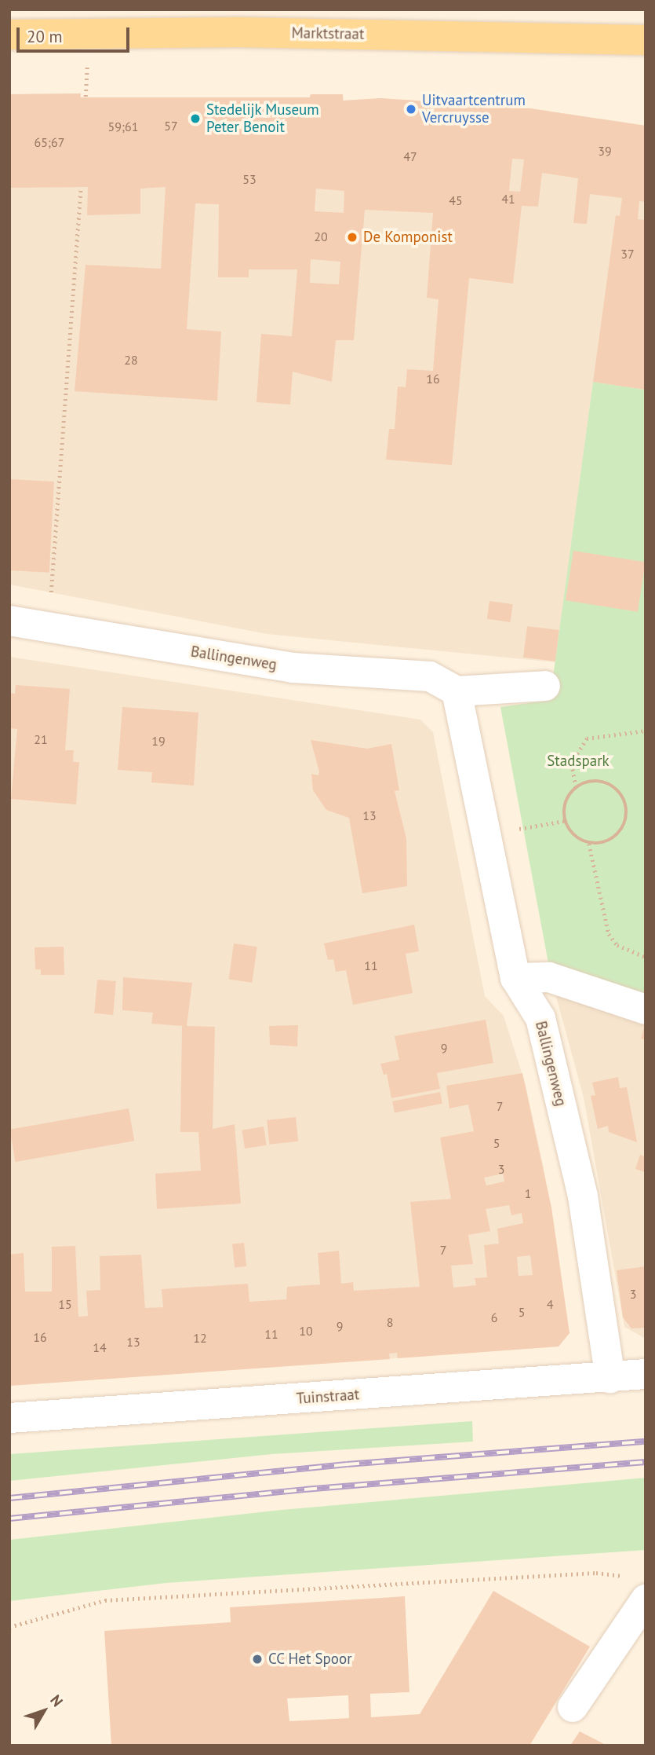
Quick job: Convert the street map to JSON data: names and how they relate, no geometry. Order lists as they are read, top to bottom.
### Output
{
  "streets": {
    "main road": ["Marktstraat"],
    "street": ["Ballingenweg", "Tuinstraat"]
  },
  "crossings": [
    ["Ballingenweg", "Tuinstraat"]
  ],
  "parks": ["Stadspark"],
  "places": [
    "Uitvaartcentrum Vercruysse",
    "Stedelijk Museum Peter Benoit",
    "De Komponist",
    "CC Het Spoor"
  ],
  "house_numbers": [
    "57",
    "59;61",
    "65;67",
    "39",
    "47",
    "53",
    "41",
    "45",
    "20",
    "37",
    "28",
    "16",
    "21",
    "19",
    "13",
    "11",
    "9",
    "7",
    "5",
    "3",
    "1",
    "7",
    "3",
    "15",
    "4",
    "5",
    "6",
    "8",
    "9",
    "10",
    "11",
    "16",
    "12",
    "13",
    "14"
  ],
  "scale_bar": "20 m",
  "north": "top right"
}
